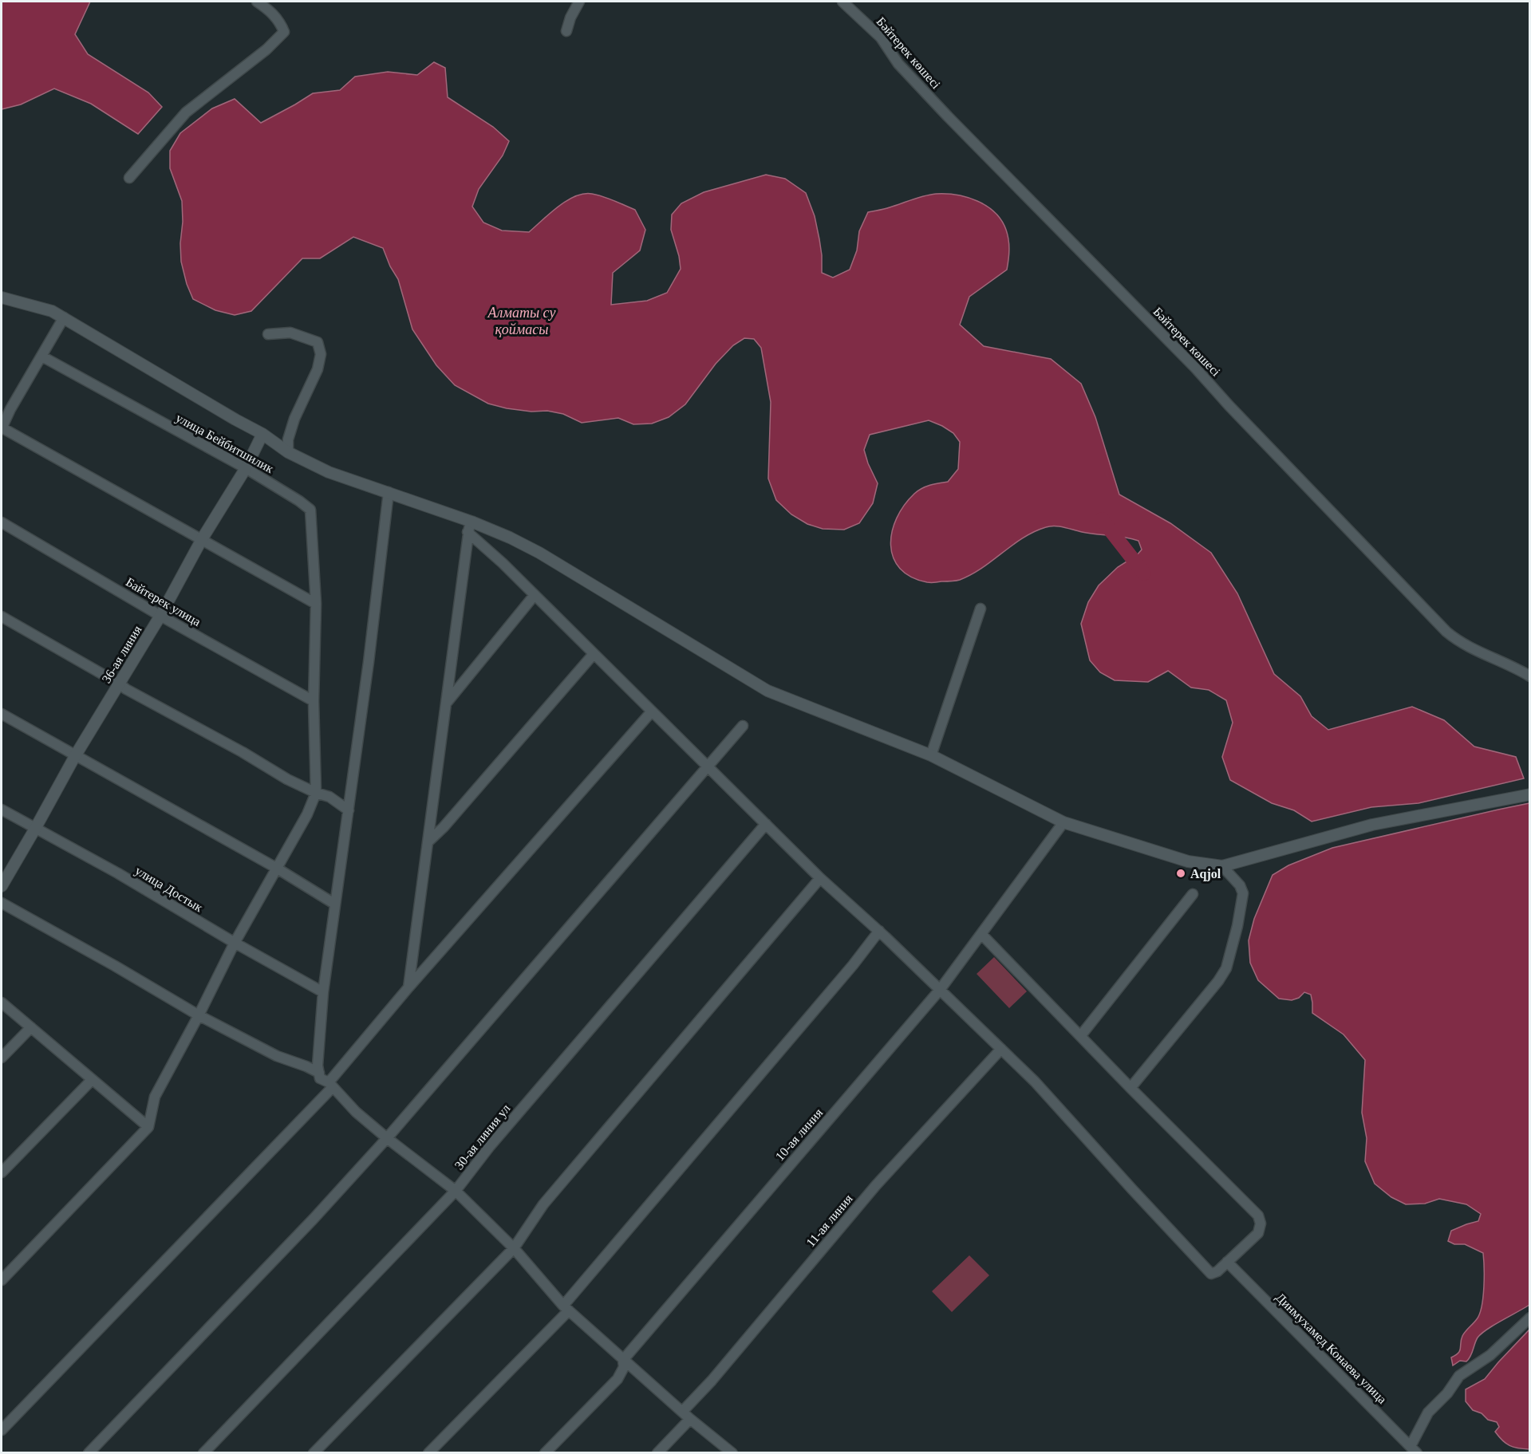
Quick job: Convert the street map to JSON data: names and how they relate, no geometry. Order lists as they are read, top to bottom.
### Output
{
  "streets": {
    "street": [
      "Бәйтерек көшесі",
      "улица Бейбитшилик",
      "Байтерек улица",
      "36-ая линия",
      "улица Достык",
      "10-ая линия",
      "30-ая линия ул",
      "11-ая линия",
      "Динмухамед Конаева улица"
    ]
  },
  "crossings": [
    ["улица Бейбитшилик", "36-ая линия"],
    ["Байтерек улица", "36-ая линия"],
    ["36-ая линия", "улица Достык"]
  ],
  "water": ["Алматы су қоймасы"],
  "places": ["Aqjol"]
}
